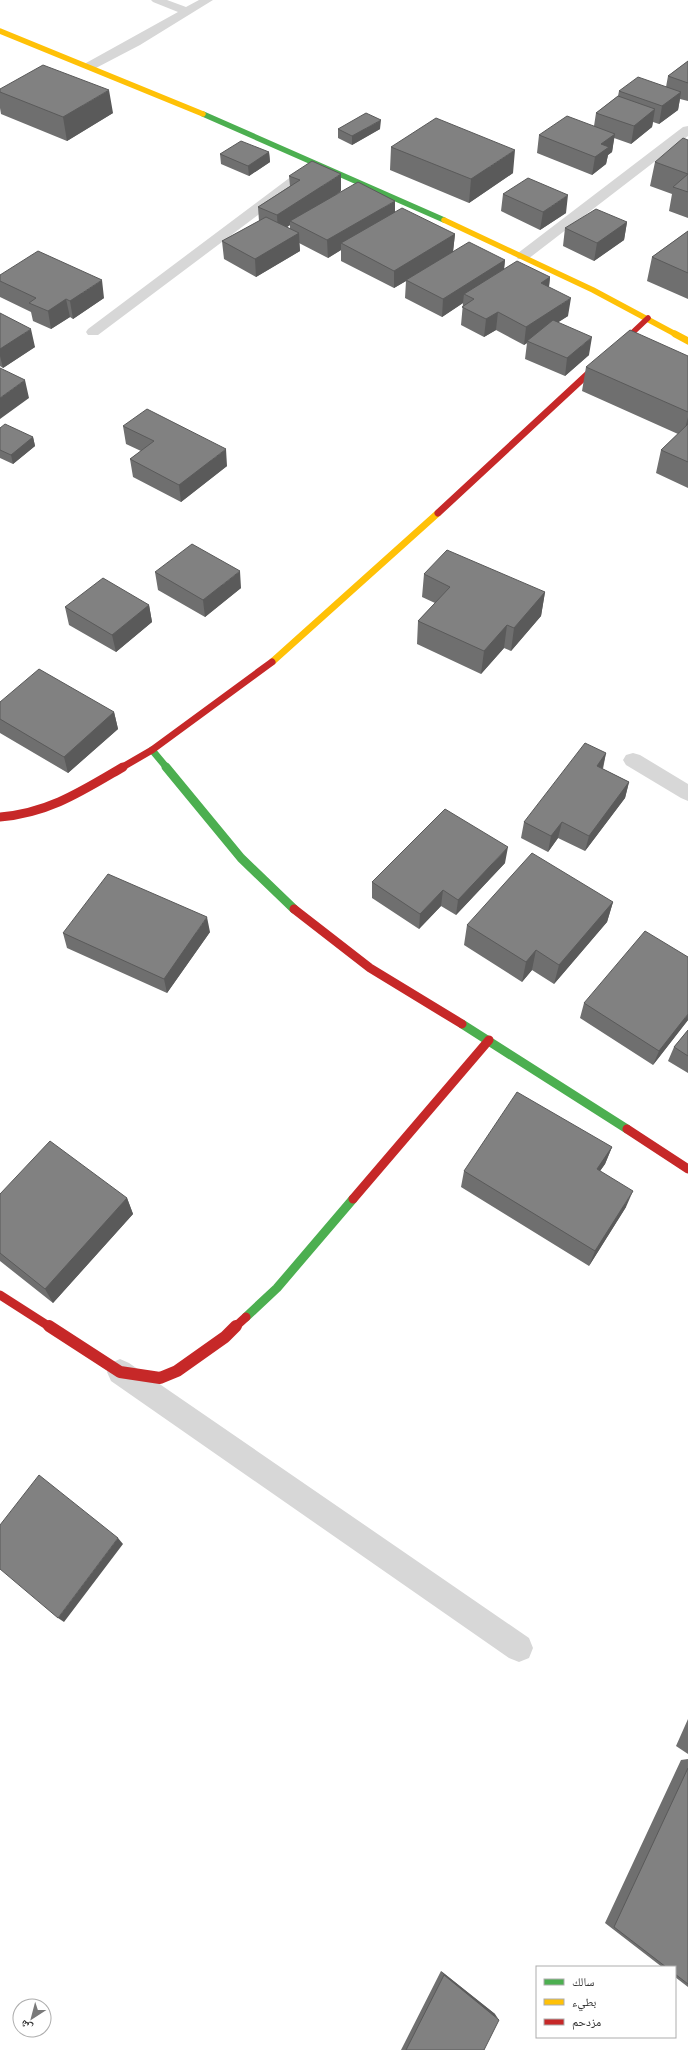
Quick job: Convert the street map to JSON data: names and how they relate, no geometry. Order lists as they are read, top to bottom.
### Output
{
  "legend": ["سالك", "بطيء", "مزدحم"],
  "north": "bottom left"
}
